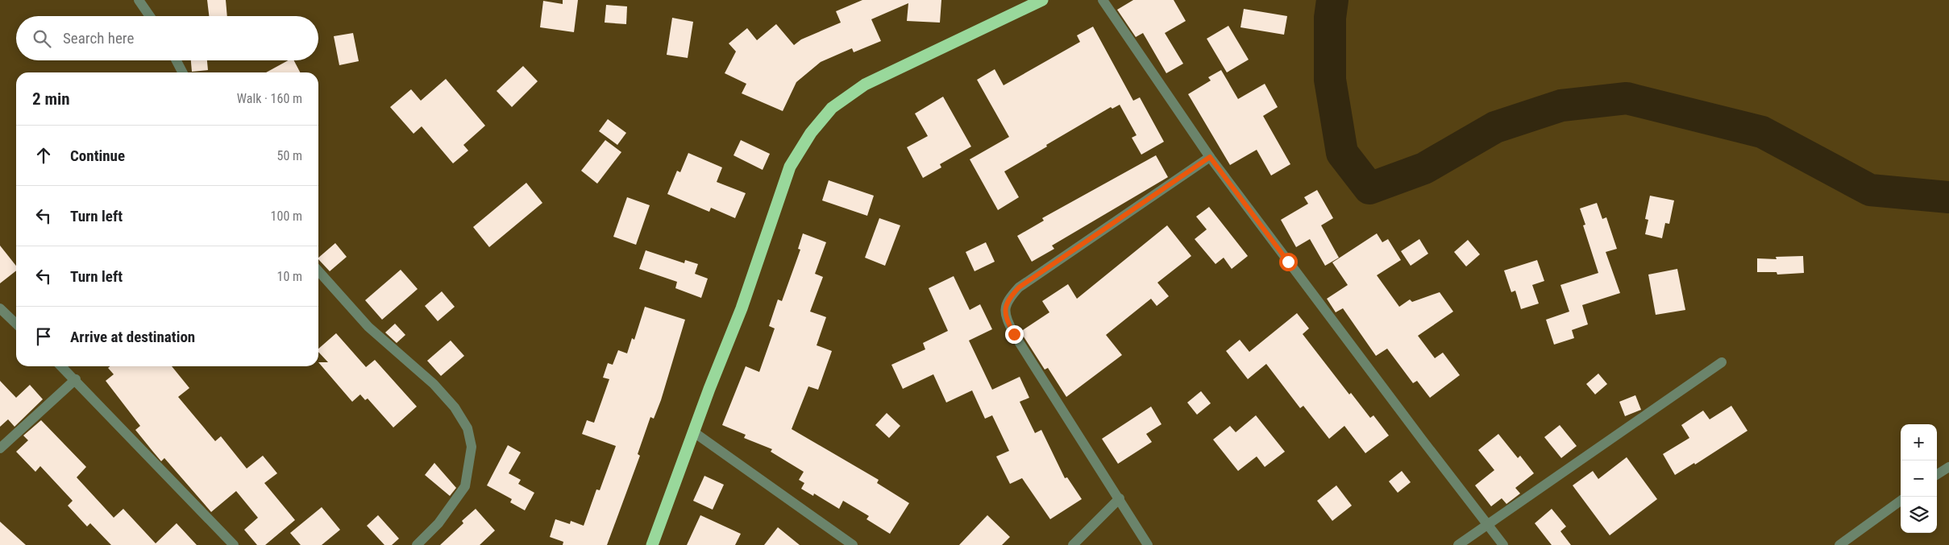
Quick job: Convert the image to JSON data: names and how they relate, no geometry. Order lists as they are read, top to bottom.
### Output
{
  "page": {
    "search": "Search here",
    "heading": ["2 min", "Walk · 160 m"],
    "list": [
      ["Continue", "50 m"],
      ["Turn left", "100 m"],
      ["Turn left", "10 m"],
      "Arrive at destination"
    ],
    "map_buttons": ["+", "−"]
  }
}
